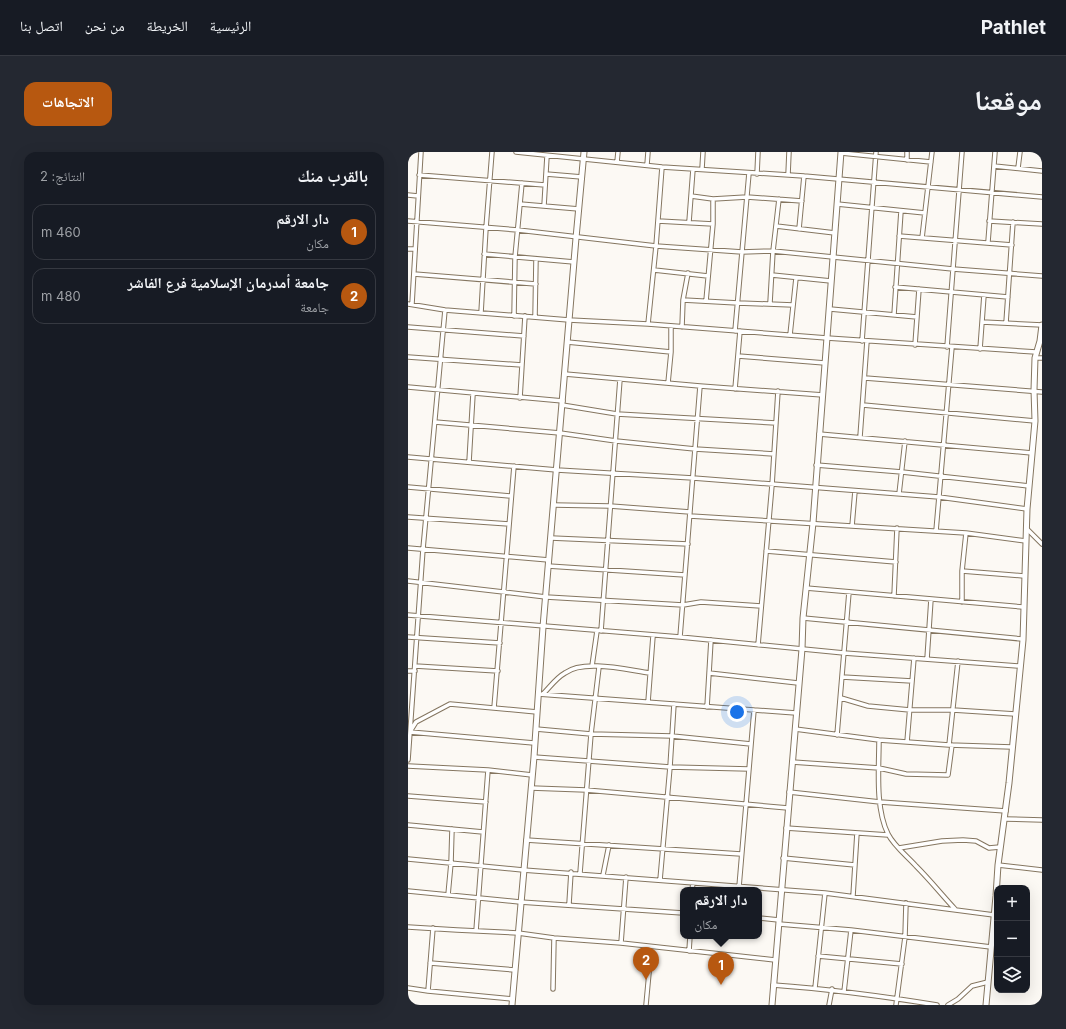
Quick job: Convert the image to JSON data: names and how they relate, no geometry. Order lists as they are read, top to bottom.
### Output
{
  "page": {
    "header": "Pathlet",
    "nav": [
      "الرئيسية",
      "الخريطة",
      "من نحن",
      "اتصل بنا"
    ],
    "title": "موقعنا",
    "buttons": "الاتجاهات",
    "heading": ["بالقرب منك", "النتائج: 2"],
    "list": [
      {
        "mark": "1",
        "name": "دار الارقم",
        "note": "مكان",
        "value": "460 m"
      },
      {
        "mark": "2",
        "name": "جامعة أمدرمان الإسلامية فرع الفاشر",
        "note": "جامعة",
        "value": "480 m"
      }
    ],
    "map_buttons": ["+", "−"],
    "popup": ["دار الارقم", "مكان"],
    "pins": ["2", "1"]
  }
}
